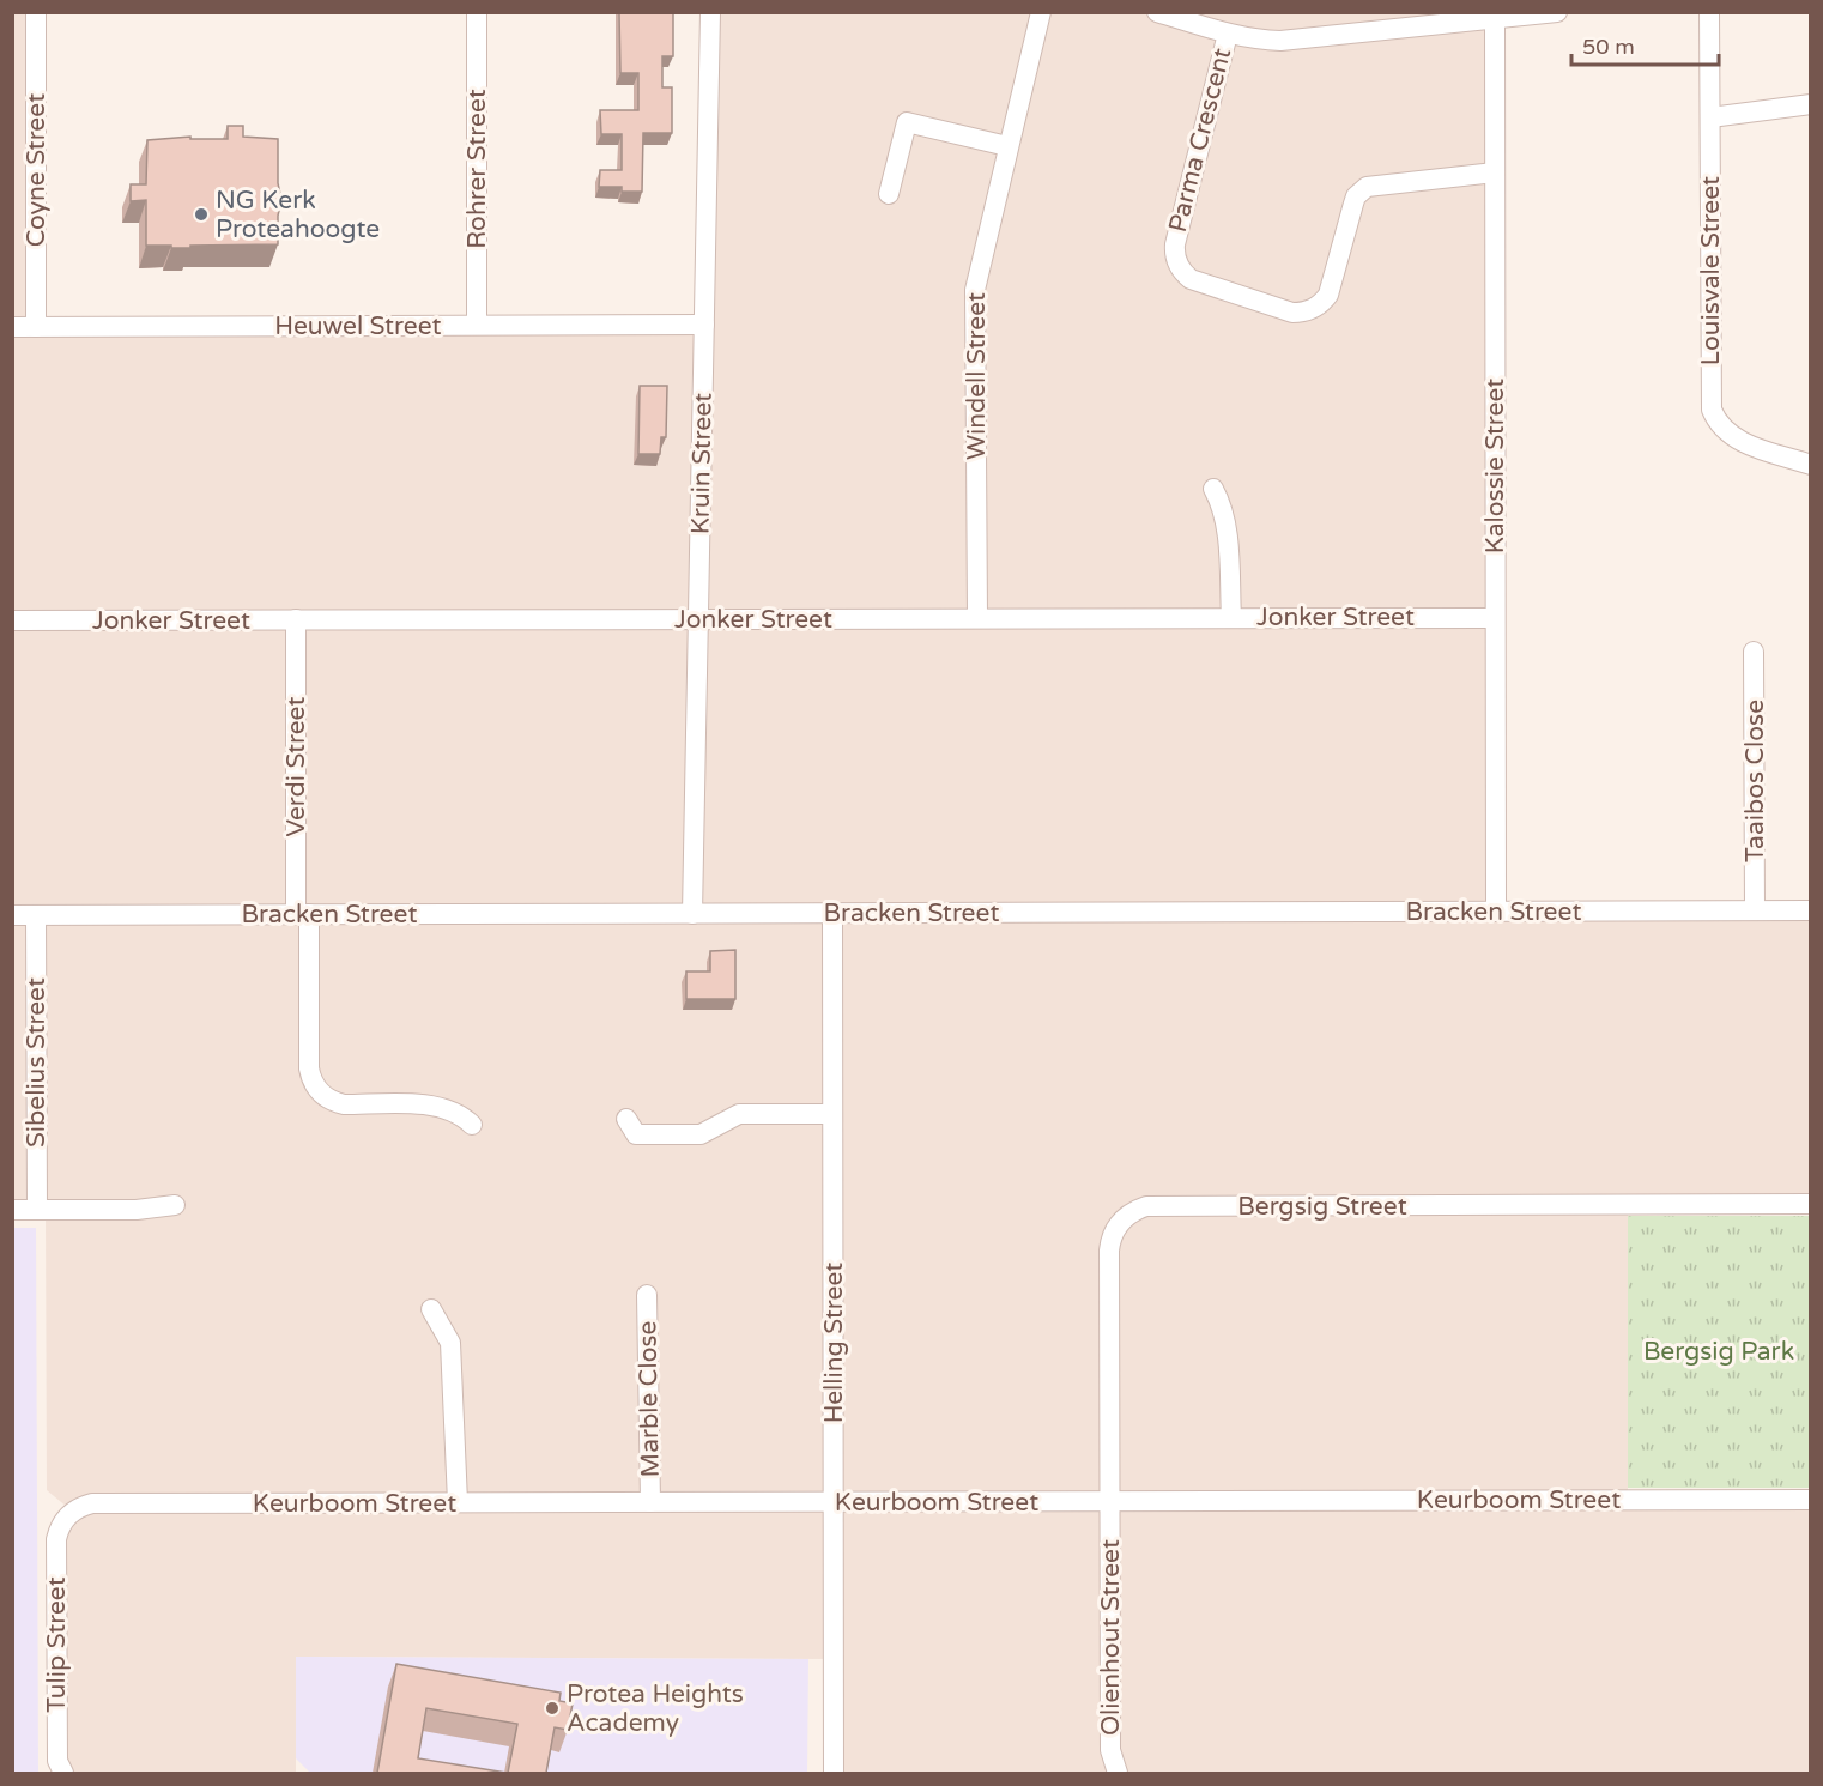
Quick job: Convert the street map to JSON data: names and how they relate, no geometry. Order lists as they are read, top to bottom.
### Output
{
  "streets": {
    "street": [
      "Parma Crescent",
      "Rohrer Street",
      "Coyne Street",
      "Louisvale Street",
      "Heuwel Street",
      "Windell Street",
      "Kruin Street",
      "Kalossie Street",
      "Jonker Street",
      "Verdi Street",
      "Taaibos Close",
      "Bracken Street",
      "Sibelius Street",
      "Bergsig Street",
      "Helling Street",
      "Marble Close",
      "Keurboom Street",
      "Olienhout Street",
      "Tulip Street"
    ]
  },
  "crossings": [
    ["Parma Crescent", "Kalossie Street"],
    ["Rohrer Street", "Heuwel Street"],
    ["Coyne Street", "Heuwel Street"],
    ["Heuwel Street", "Kruin Street"],
    ["Windell Street", "Jonker Street"],
    ["Kruin Street", "Jonker Street"],
    ["Kruin Street", "Bracken Street"],
    ["Kalossie Street", "Jonker Street"],
    ["Kalossie Street", "Bracken Street"],
    ["Jonker Street", "Verdi Street"],
    ["Verdi Street", "Bracken Street"],
    ["Taaibos Close", "Bracken Street"],
    ["Bracken Street", "Sibelius Street"],
    ["Bracken Street", "Helling Street"],
    ["Bergsig Street", "Keurboom Street"],
    ["Bergsig Street", "Olienhout Street"],
    ["Helling Street", "Keurboom Street"],
    ["Marble Close", "Keurboom Street"],
    ["Keurboom Street", "Olienhout Street"],
    ["Keurboom Street", "Tulip Street"]
  ],
  "parks": ["Bergsig Park"],
  "places": ["NG Kerk Proteahoogte", "Protea Heights Academy"],
  "scale_bar": "50 m"
}
